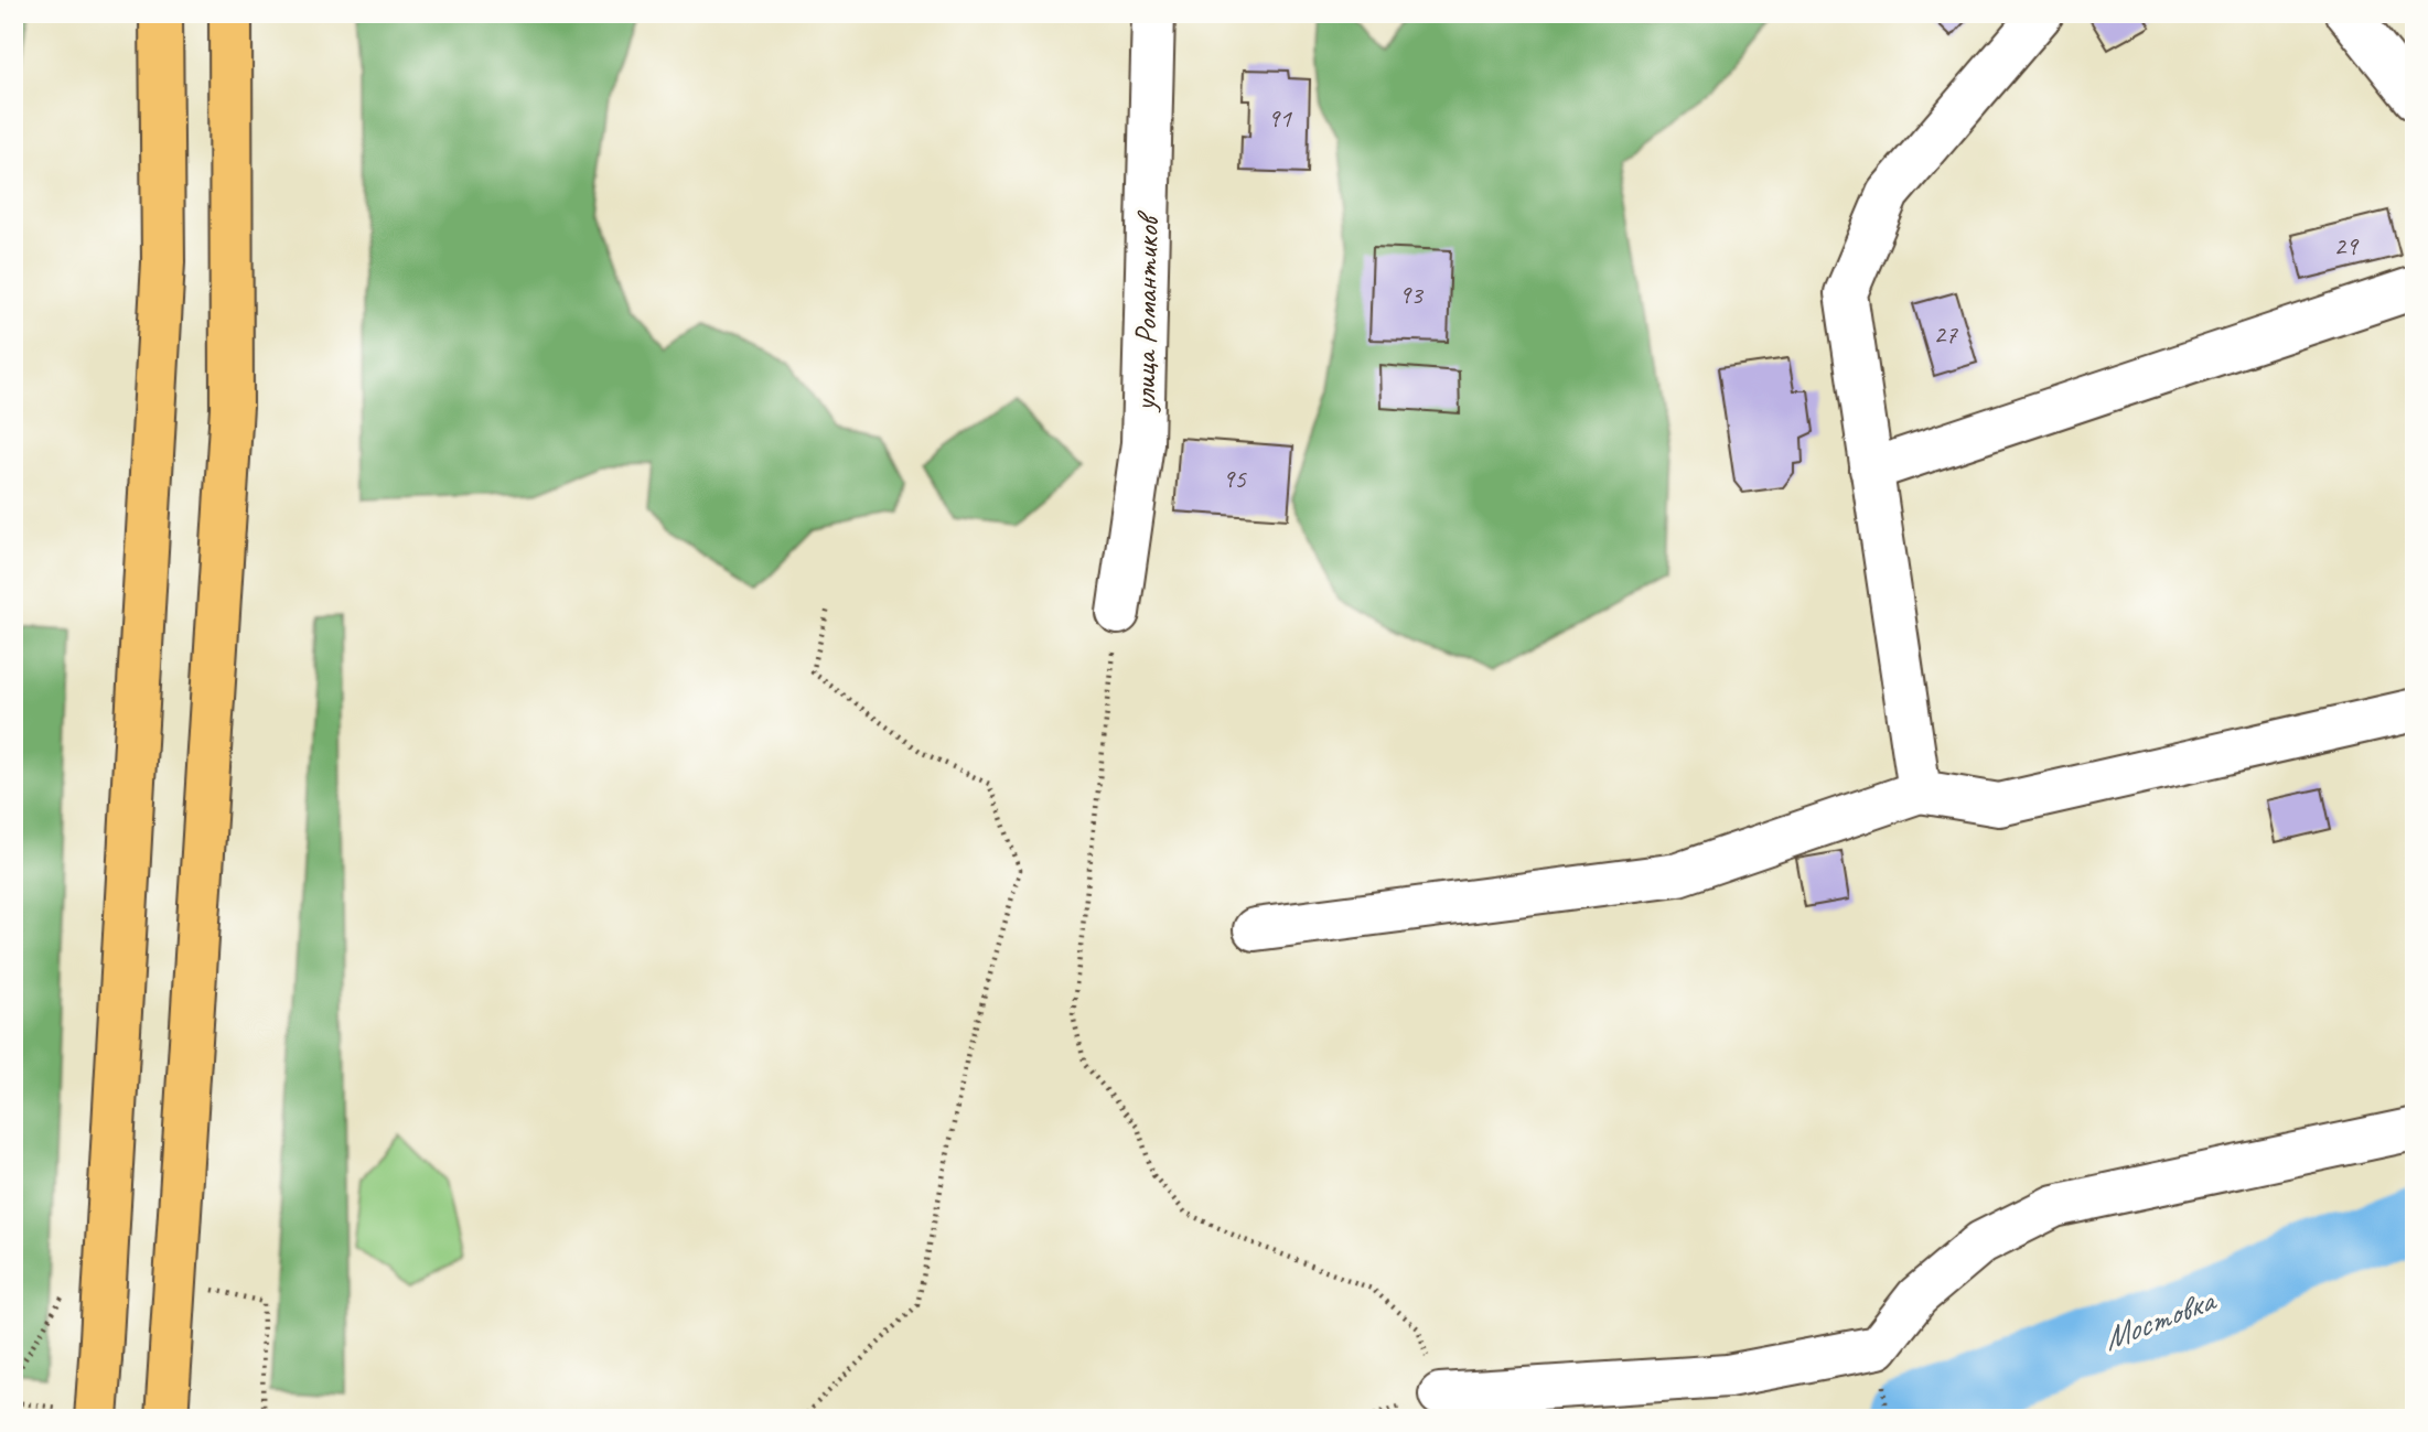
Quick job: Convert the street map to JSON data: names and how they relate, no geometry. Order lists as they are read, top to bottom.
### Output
{
  "streets": {
    "street": ["улица Романтиков"]
  },
  "water": ["Мостовка"],
  "house_numbers": [
    "91",
    "29",
    "93",
    "27",
    "95"
  ]
}
